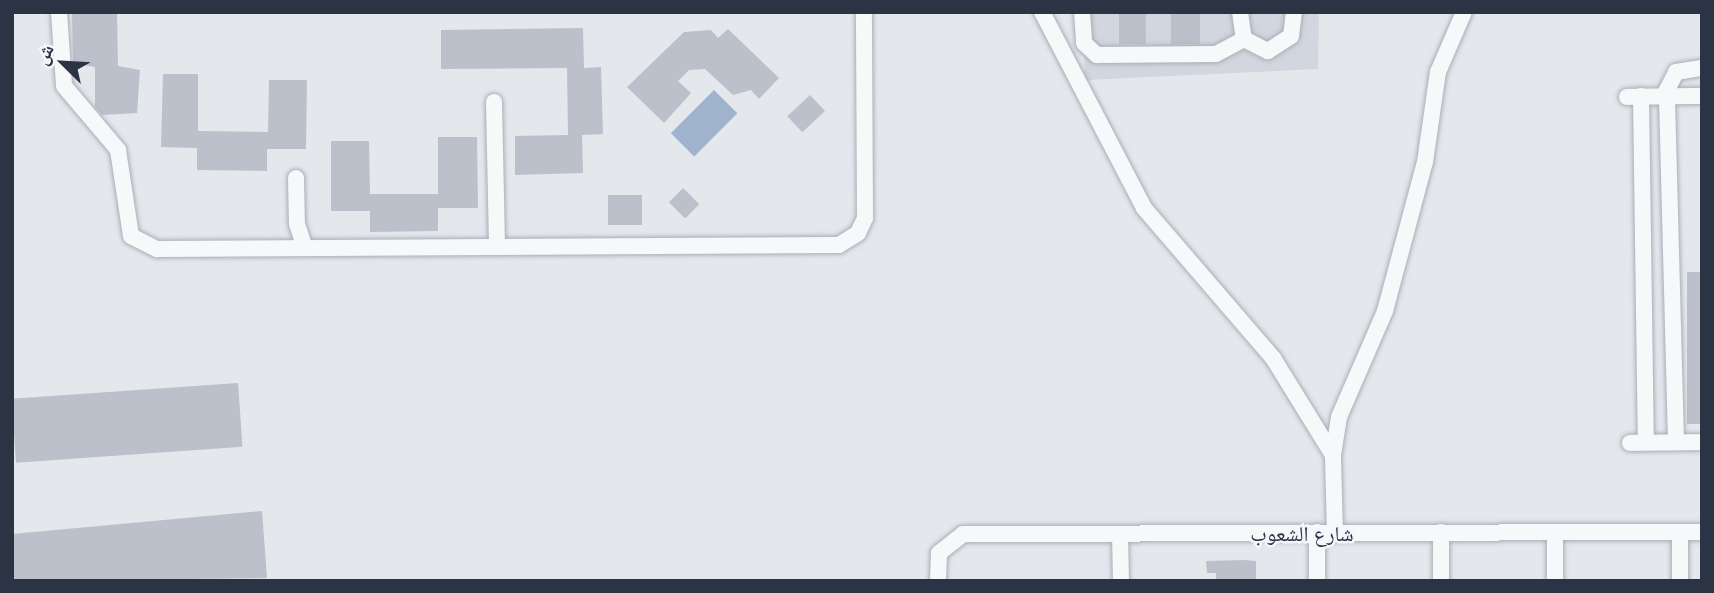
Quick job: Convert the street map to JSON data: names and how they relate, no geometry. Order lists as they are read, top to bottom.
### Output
{
  "streets": {
    "street": ["شارع الشعوب"]
  },
  "north": "top left"
}
